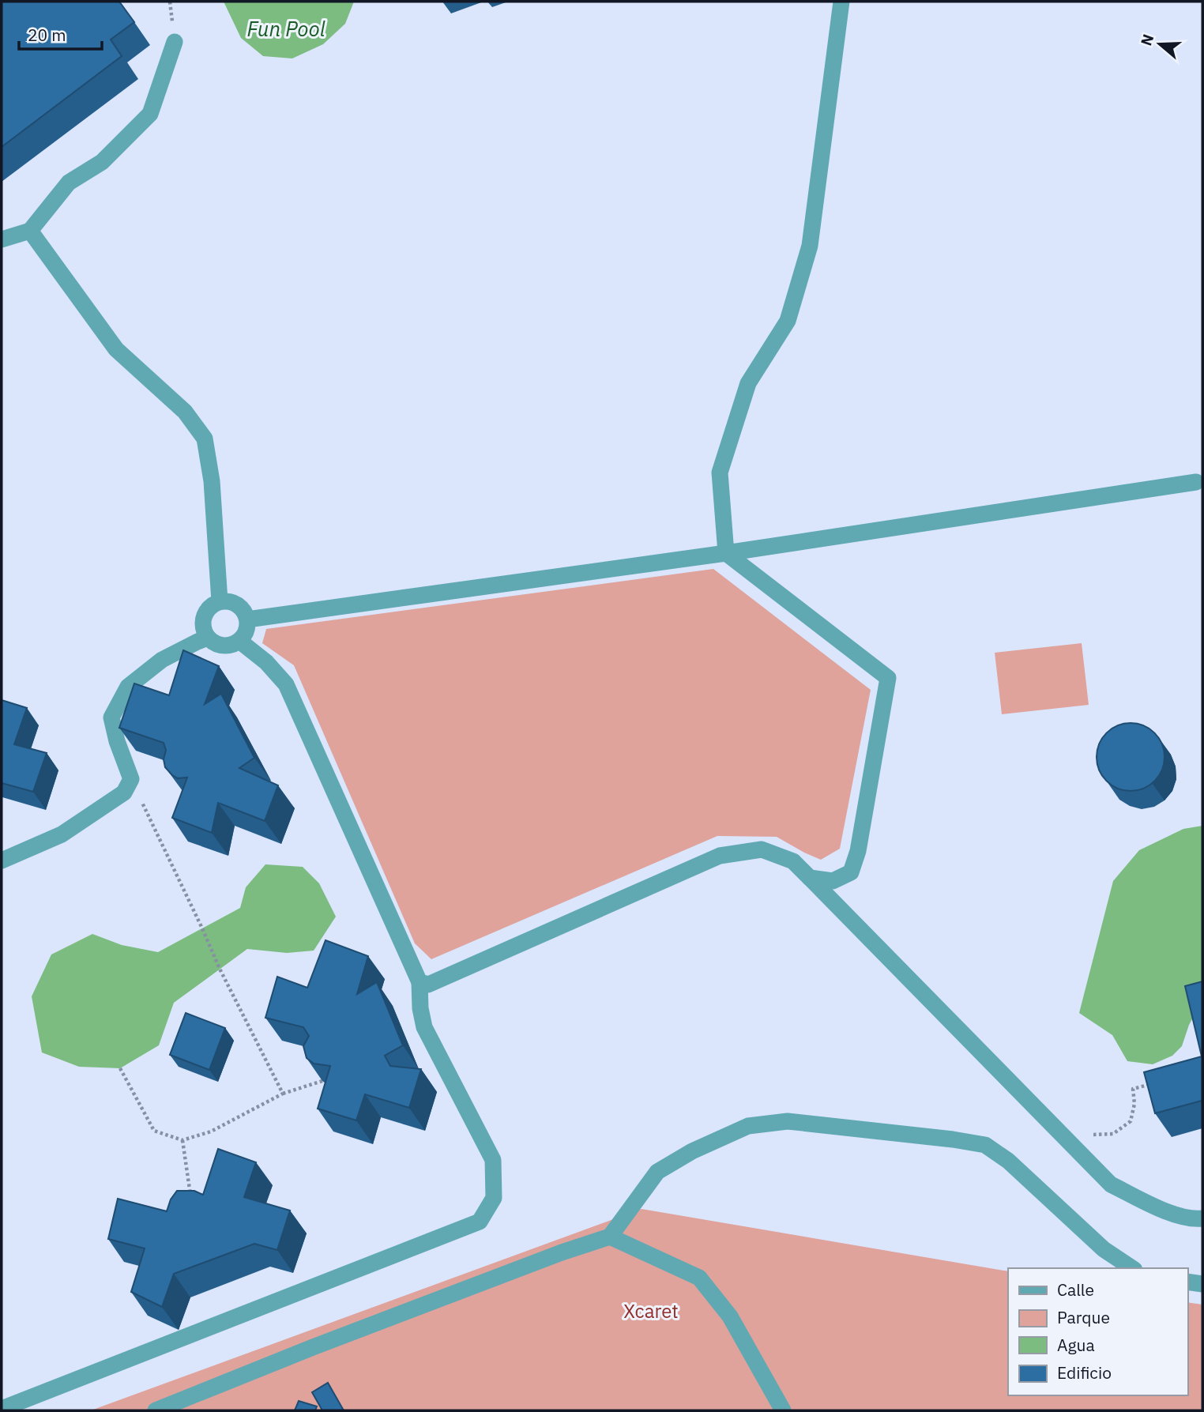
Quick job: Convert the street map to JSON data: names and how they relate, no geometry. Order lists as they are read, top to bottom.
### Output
{
  "water": ["Fun Pool"],
  "parks": ["Xcaret"],
  "legend": [
    "Calle",
    "Parque",
    "Agua",
    "Edificio"
  ],
  "scale_bar": "20 m",
  "north": "left"
}
